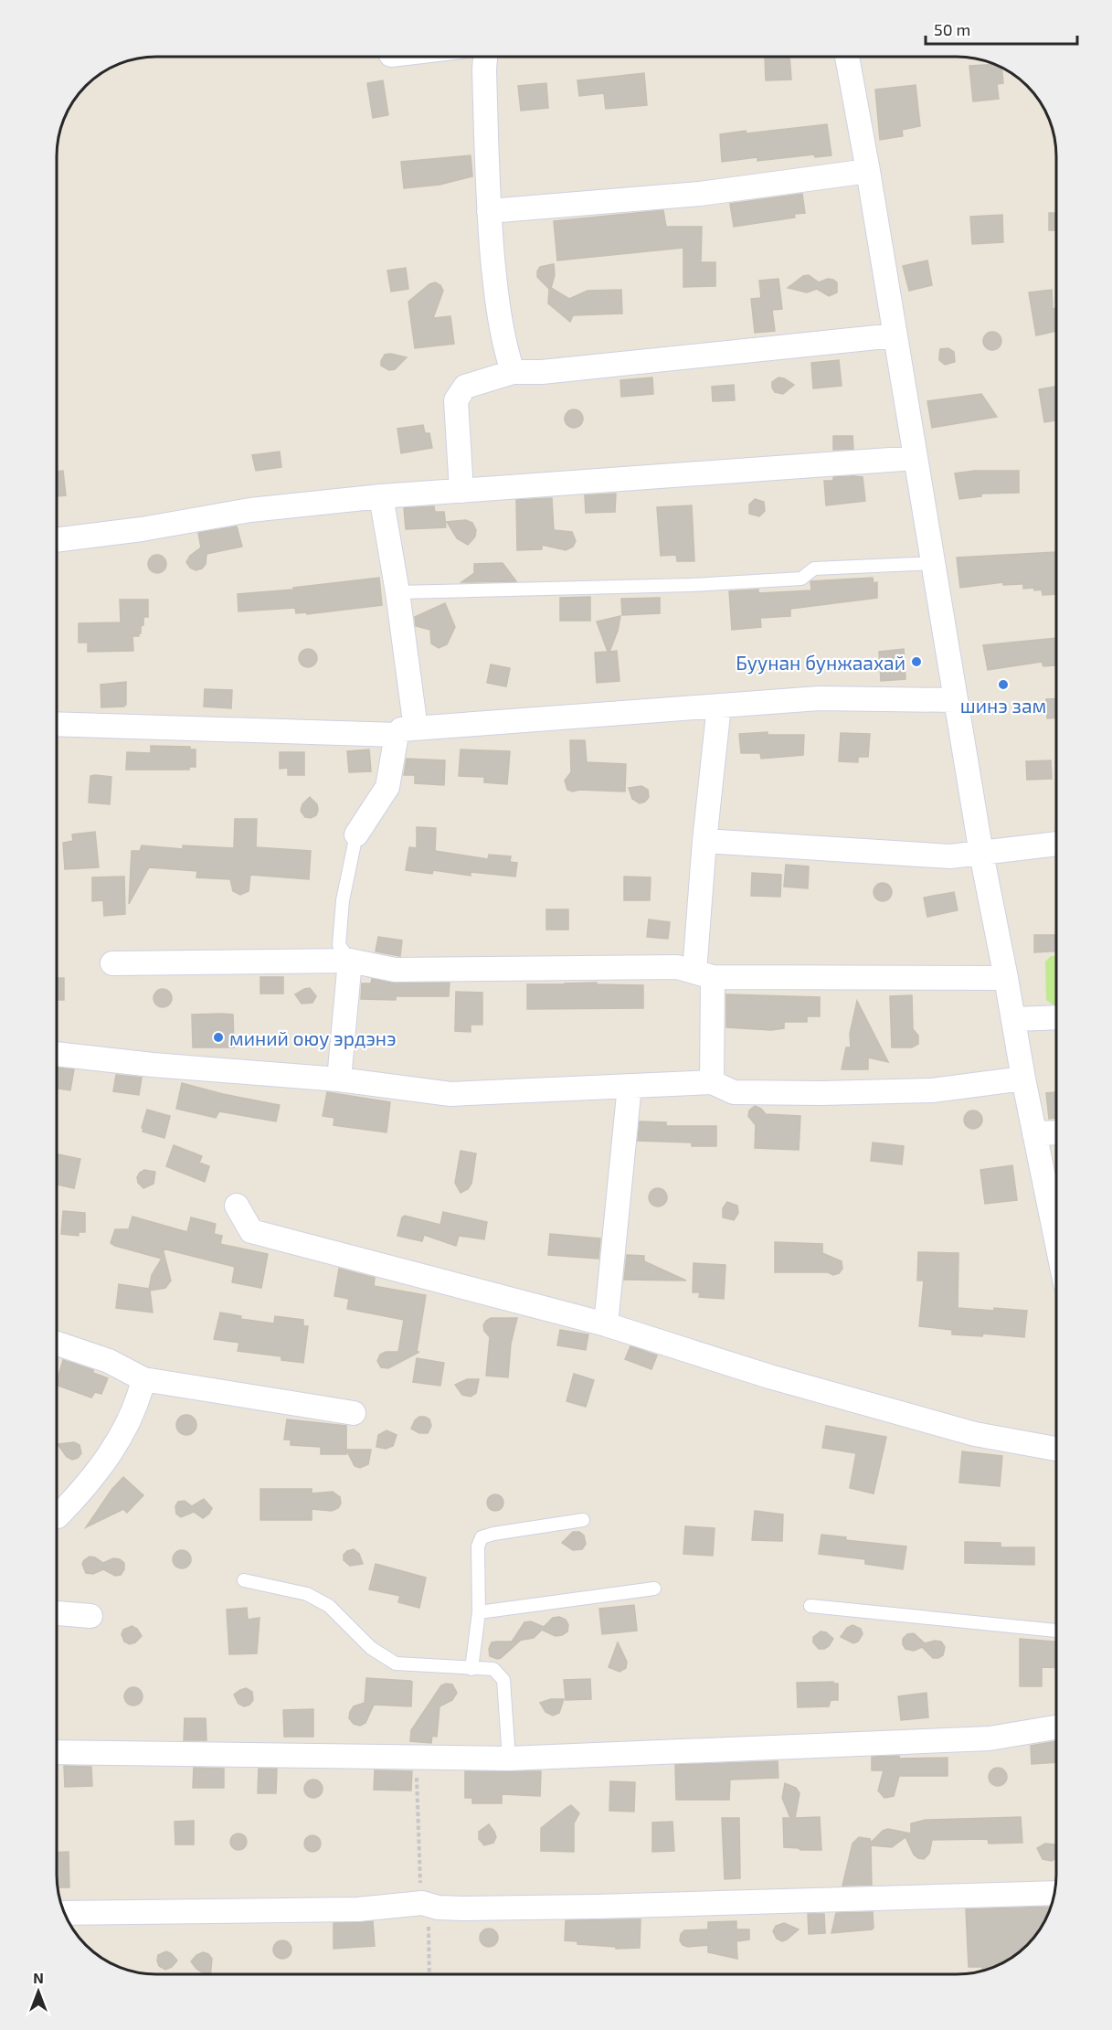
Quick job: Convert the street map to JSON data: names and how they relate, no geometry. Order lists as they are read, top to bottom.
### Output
{
  "places": ["Буунан бунжаахай", "шинэ зам", "миний оюу эрдэнэ"],
  "scale_bar": "50 m",
  "north": "top"
}
